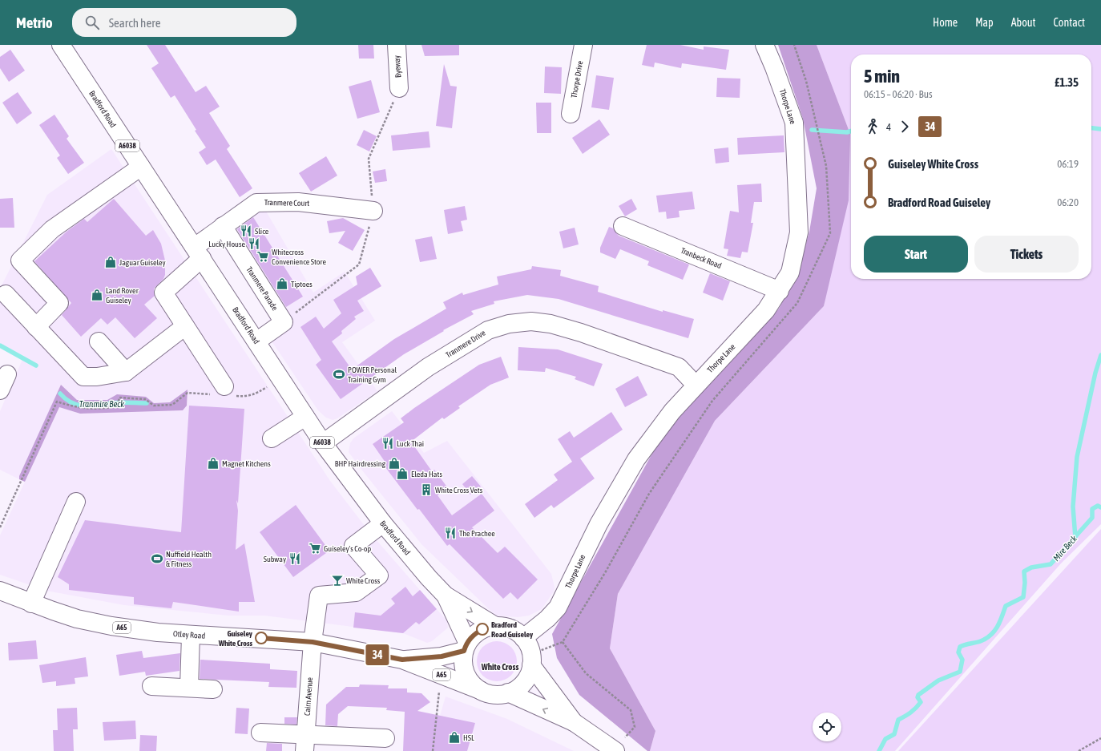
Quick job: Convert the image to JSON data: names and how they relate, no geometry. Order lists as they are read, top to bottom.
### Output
{
  "streets": {
    "street": [
      "Byeway",
      "Thorpe Drive",
      "Thorpe Lane",
      "Bradford Road",
      "A6038",
      "Tranmere Court",
      "Tranbeck Road",
      "Tranmere Parade",
      "Tranmere Drive",
      "A65",
      "Otley Road",
      "Cairn Avenue"
    ]
  },
  "crossings": [
    ["Thorpe Lane", "Bradford Road"],
    ["Thorpe Lane", "Tranbeck Road"],
    ["Thorpe Lane", "Tranmere Drive"],
    ["Thorpe Lane", "A65"],
    ["Thorpe Lane", "Otley Road"],
    ["Bradford Road", "Tranmere Court"],
    ["Bradford Road", "Tranmere Parade"],
    ["Bradford Road", "Tranmere Drive"],
    ["Bradford Road", "A65"],
    ["Bradford Road", "Otley Road"],
    ["Bradford Road", "Cairn Avenue"],
    ["Tranmere Court", "Tranmere Parade"],
    ["A65", "Otley Road"],
    ["Otley Road", "Cairn Avenue"]
  ],
  "districts": ["White Cross"],
  "water": ["Tranmire Beck", "Mire Beck"],
  "places": {
    "restaurant": [
      "Slice",
      "Lucky House",
      "Luck Thai",
      "The Prachee",
      "Subway"
    ],
    "supermarket": ["Whitecross Convenience Store", "Guiseley's Co-op"],
    "shop": [
      "Jaguar Guiseley",
      "Tiptoes",
      "Land Rover Guiseley",
      "Magnet Kitchens",
      "BHP Hairdressing",
      "Eleda Hats",
      "HSL"
    ],
    "sports": ["POWER Personal Training Gym", "Nuffield Health & Fitness"],
    "building": ["White Cross Vets"],
    "bar": ["White Cross"],
    "other": ["Bradford Road Guiseley", "Guiseley White Cross"]
  },
  "lines": ["bus line 34"],
  "page": {
    "header": "Metrio",
    "search": "Search here",
    "nav": [
      "Home",
      "Map",
      "About",
      "Contact"
    ],
    "on_map": "34",
    "heading": ["5 min", "06:15 – 06:20 · Bus", "£1.35"],
    "legs": ["4", "34"],
    "list": [
      {
        "name": "Guiseley White Cross",
        "value": "06:19"
      },
      {
        "name": "Bradford Road Guiseley",
        "value": "06:20"
      }
    ],
    "buttons": ["Start", "Tickets"]
  }
}
